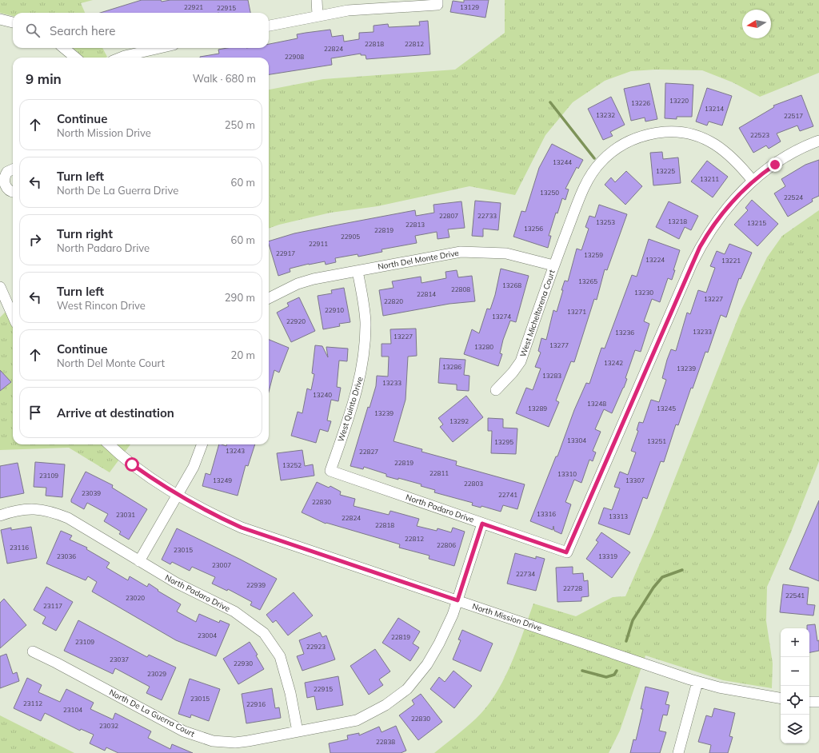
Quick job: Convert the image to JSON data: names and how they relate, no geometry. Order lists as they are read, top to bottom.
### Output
{
  "streets": {
    "street": [
      "North Del Monte Drive",
      "West Micheltorena Court",
      "West Quinto Drive",
      "North Padaro Drive",
      "North Mission Drive",
      "North De La Guerra Court"
    ]
  },
  "crossings": [
    ["North Del Monte Drive", "West Micheltorena Court"],
    ["North Del Monte Drive", "West Quinto Drive"],
    ["West Micheltorena Court", "North Padaro Drive"],
    ["West Quinto Drive", "North Padaro Drive"],
    ["North Padaro Drive", "North De La Guerra Court"],
    ["North Mission Drive", "North De La Guerra Court"]
  ],
  "house_numbers": [
    "22921",
    "13129",
    "22915",
    "22818",
    "22812",
    "22824",
    "22908",
    "13220",
    "13226",
    "13214",
    "13232",
    "22517",
    "22523",
    "13244",
    "13225",
    "13211",
    "13250",
    "22524",
    "22807",
    "22733",
    "13218",
    "13253",
    "13215",
    "22813",
    "13256",
    "22819",
    "22905",
    "22911",
    "22917",
    "13259",
    "13224",
    "13221",
    "13265",
    "13268",
    "22808",
    "13230",
    "22814",
    "13227",
    "22820",
    "22910",
    "13271",
    "13274",
    "22920",
    "13233",
    "13236",
    "13227",
    "13277",
    "13280",
    "13242",
    "13286",
    "13239",
    "13283",
    "13233",
    "13240",
    "13248",
    "13289",
    "13245",
    "13239",
    "13292",
    "13304",
    "13251",
    "13295",
    "13243",
    "22827",
    "22819",
    "13252",
    "22811",
    "13310",
    "23109",
    "13249",
    "13307",
    "22803",
    "23039",
    "22741",
    "22830",
    "13316",
    "23031",
    "13313",
    "22824",
    "22818",
    "22812",
    "22806",
    "23116",
    "23015",
    "23036",
    "13319",
    "23007",
    "22734",
    "22939",
    "22728",
    "22541",
    "23020",
    "23117",
    "23004",
    "22819",
    "23109",
    "22923",
    "23037",
    "22930",
    "23029",
    "22915",
    "23015",
    "23112",
    "22916",
    "23104",
    "22830",
    "23032",
    "22838"
  ],
  "north": "left",
  "page": {
    "search": "Search here",
    "heading": ["9 min", "Walk · 680 m"],
    "list": [
      ["Continue", "North Mission Drive", "250 m"],
      ["Turn left", "North De La Guerra Drive", "60 m"],
      ["Turn right", "North Padaro Drive", "60 m"],
      ["Turn left", "West Rincon Drive", "290 m"],
      ["Continue", "North Del Monte Court", "20 m"],
      "Arrive at destination"
    ],
    "map_buttons": ["+", "−"]
  }
}
